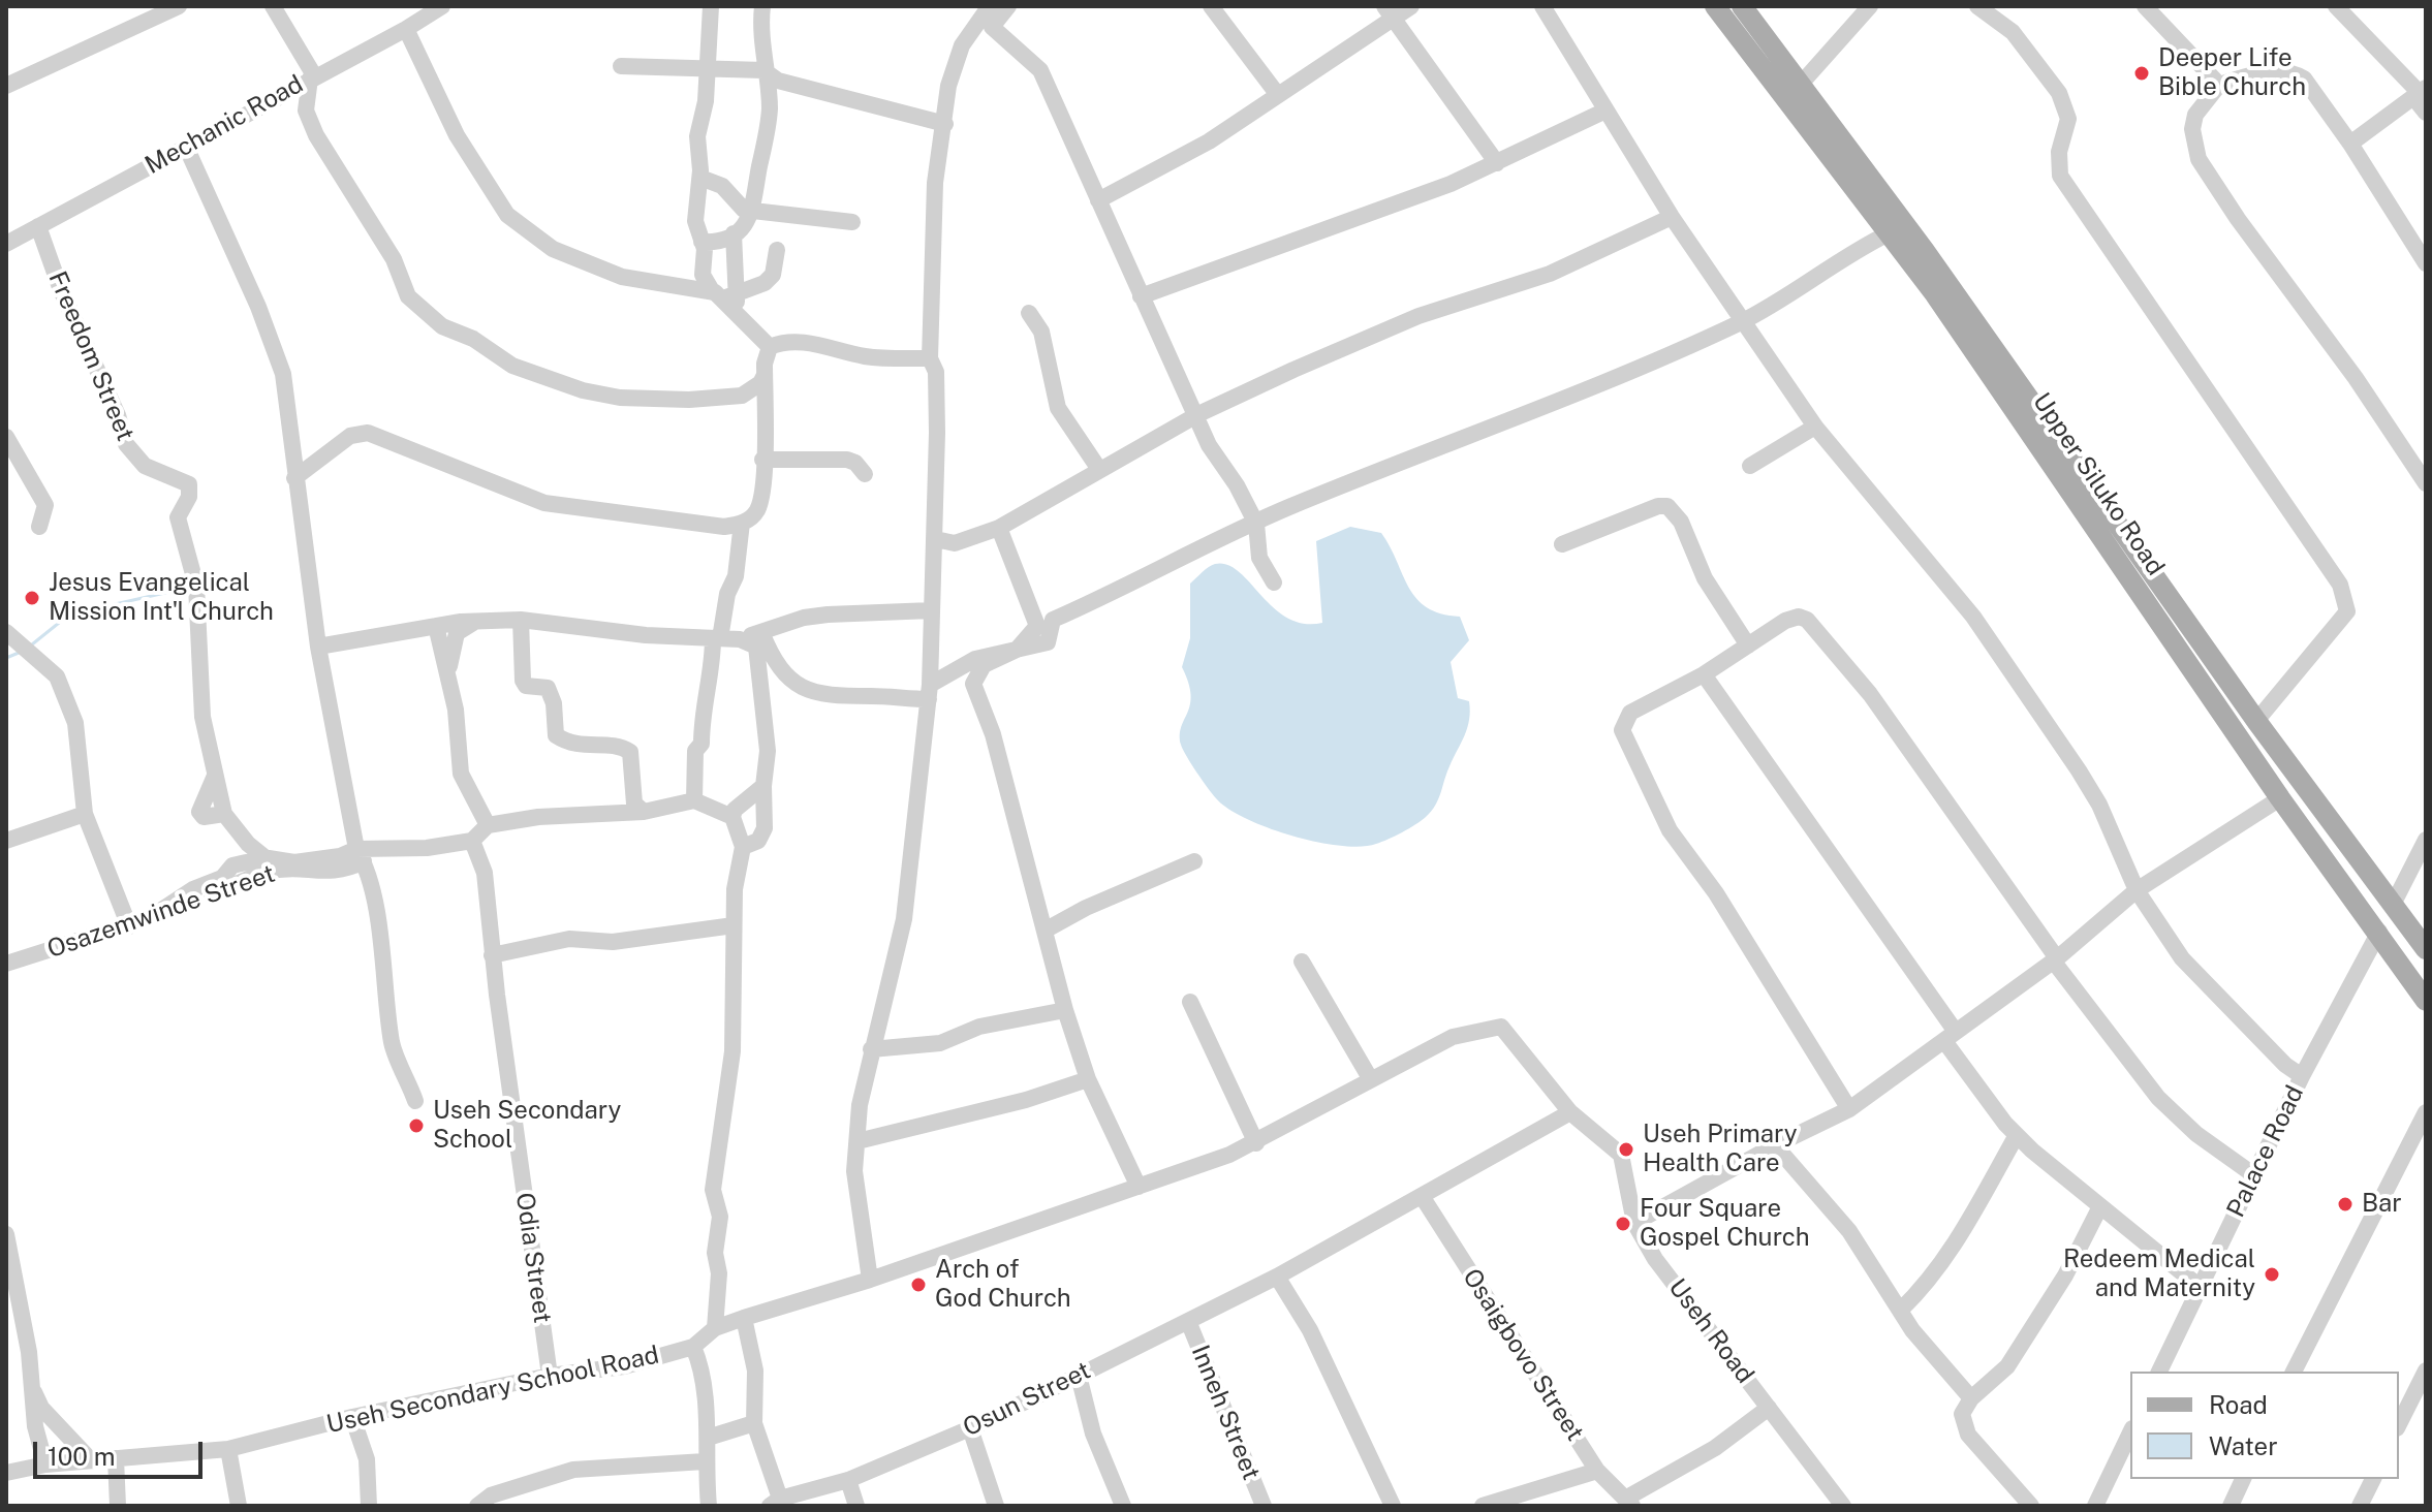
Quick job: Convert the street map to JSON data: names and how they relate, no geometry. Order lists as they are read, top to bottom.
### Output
{
  "streets": {
    "main road": ["Upper Siluko Road"],
    "street": [
      "Mechanic Road",
      "Freedom Street",
      "Osazemwinde Street",
      "Palace Road",
      "Odia Street",
      "Useh Road",
      "Osaigbovo Street",
      "Useh Secondary School Road",
      "Osun Street",
      "Inneh Street"
    ]
  },
  "crossings": [
    ["Mechanic Road", "Freedom Street"],
    ["Freedom Street", "Osazemwinde Street"],
    ["Upper Siluko Road", "Palace Road"],
    ["Osazemwinde Street", "Odia Street"],
    ["Odia Street", "Useh Secondary School Road"],
    ["Useh Road", "Useh Secondary School Road"],
    ["Useh Road", "Osun Street"],
    ["Osaigbovo Street", "Osun Street"],
    ["Useh Secondary School Road", "Osun Street"],
    ["Osun Street", "Inneh Street"]
  ],
  "places": [
    "Deeper Life Bible Church",
    "Jesus Evangelical Mission Int'l Church",
    "Useh Secondary School",
    "Useh Primary Health Care",
    "Bar",
    "Four Square Gospel Church",
    "Redeem Medical and Maternity",
    "Arch of God Church"
  ],
  "legend": ["Road", "Water"],
  "scale_bar": "100 m"
}
